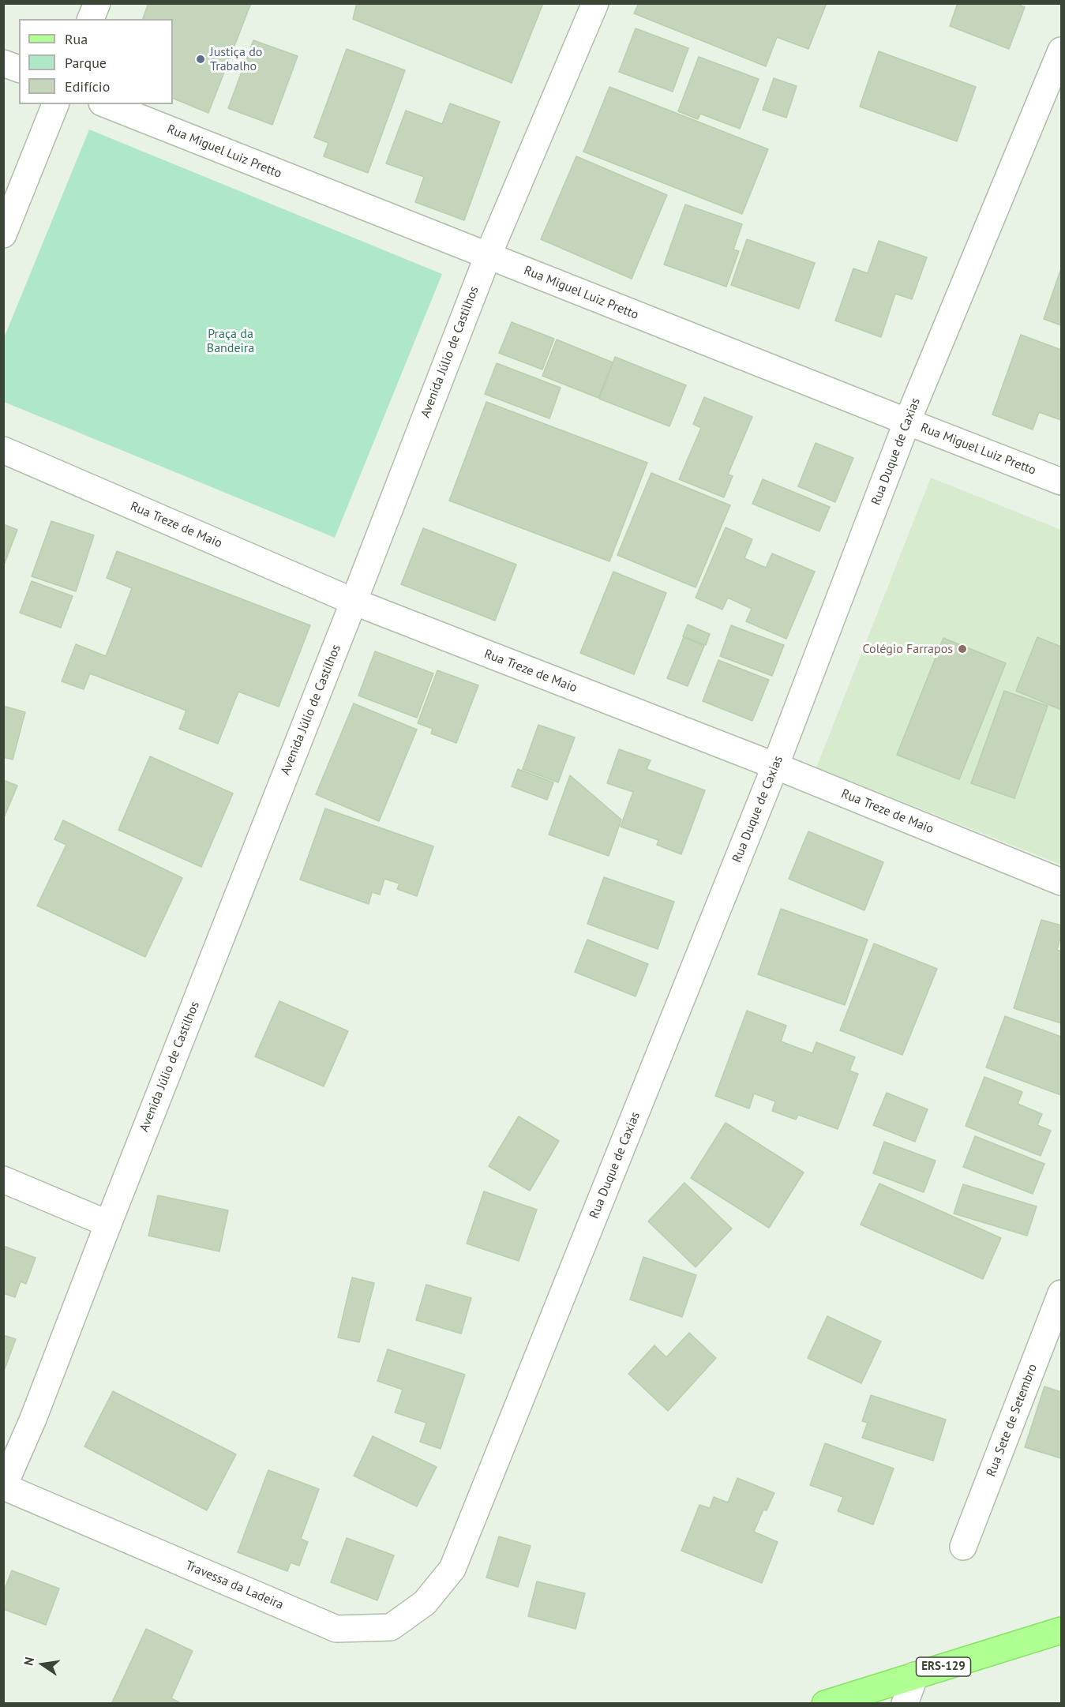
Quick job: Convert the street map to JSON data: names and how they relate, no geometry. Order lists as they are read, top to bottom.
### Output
{
  "streets": {
    "main road": ["ERS-129"],
    "street": [
      "Rua Miguel Luiz Pretto",
      "Avenida Júlio de Castilhos",
      "Rua Duque de Caxias",
      "Rua Treze de Maio",
      "Rua Sete de Setembro",
      "Travessa da Ladeira"
    ]
  },
  "crossings": [
    ["Rua Miguel Luiz Pretto", "Avenida Júlio de Castilhos"],
    ["Rua Miguel Luiz Pretto", "Rua Duque de Caxias"],
    ["Avenida Júlio de Castilhos", "Rua Treze de Maio"],
    ["Avenida Júlio de Castilhos", "Travessa da Ladeira"],
    ["Rua Duque de Caxias", "Rua Treze de Maio"],
    ["Rua Duque de Caxias", "Travessa da Ladeira"]
  ],
  "parks": ["Praça da Bandeira"],
  "places": ["Justiça do Trabalho", "Colégio Farrapos"],
  "legend": ["Rua", "Parque", "Edifício"],
  "north": "left"
}
